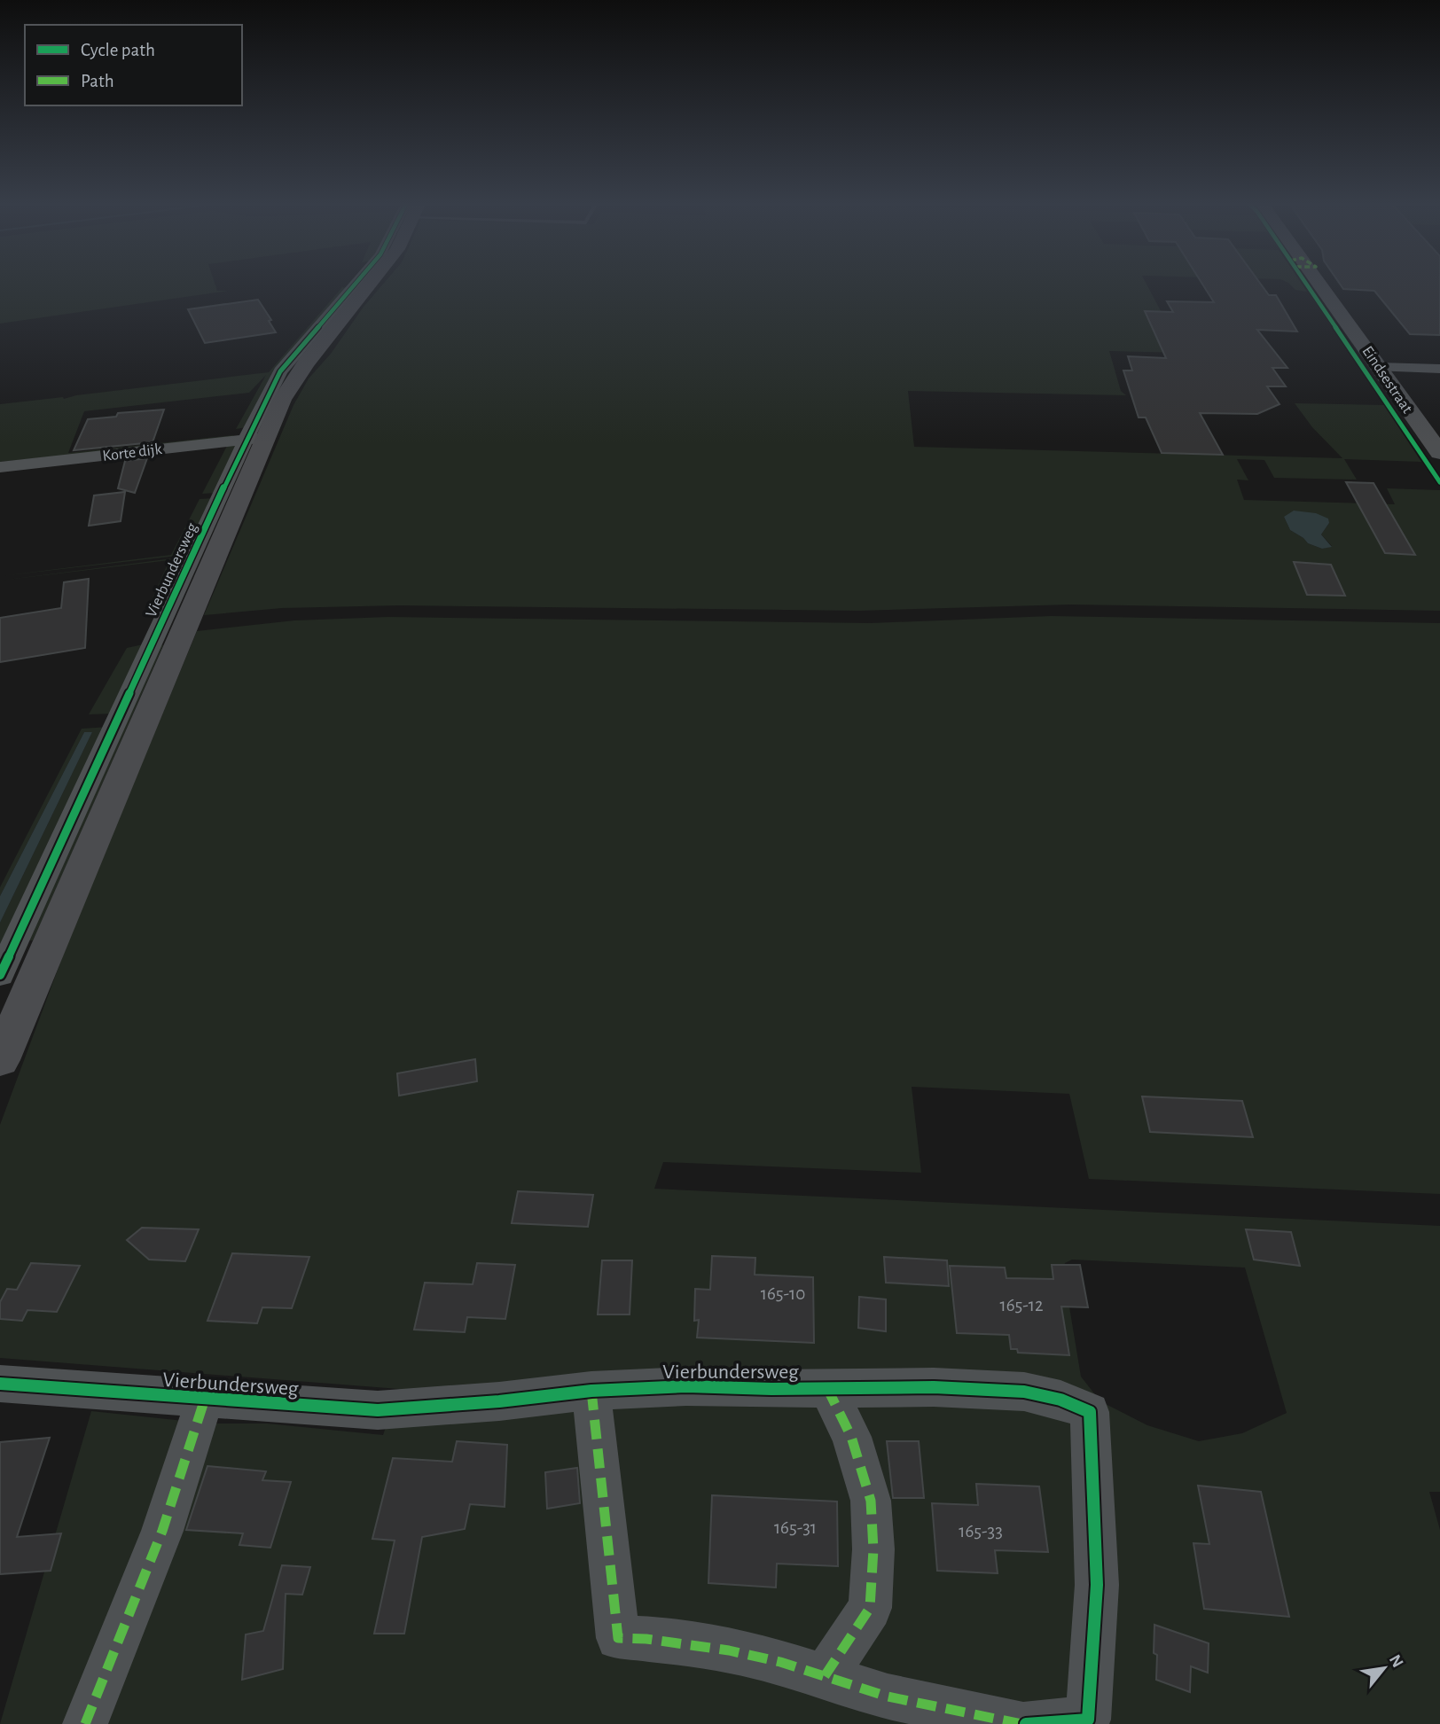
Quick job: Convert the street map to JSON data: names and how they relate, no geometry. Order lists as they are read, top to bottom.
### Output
{
  "streets": {
    "main road": ["Vierbundersweg"],
    "street": ["Eindsestraat", "Korte dijk"]
  },
  "crossings": [
    ["Korte dijk", "Vierbundersweg"]
  ],
  "house_numbers": [
    "165-10",
    "165-12",
    "165-31",
    "165-33"
  ],
  "legend": ["Cycle path", "Path"],
  "north": "top right"
}
